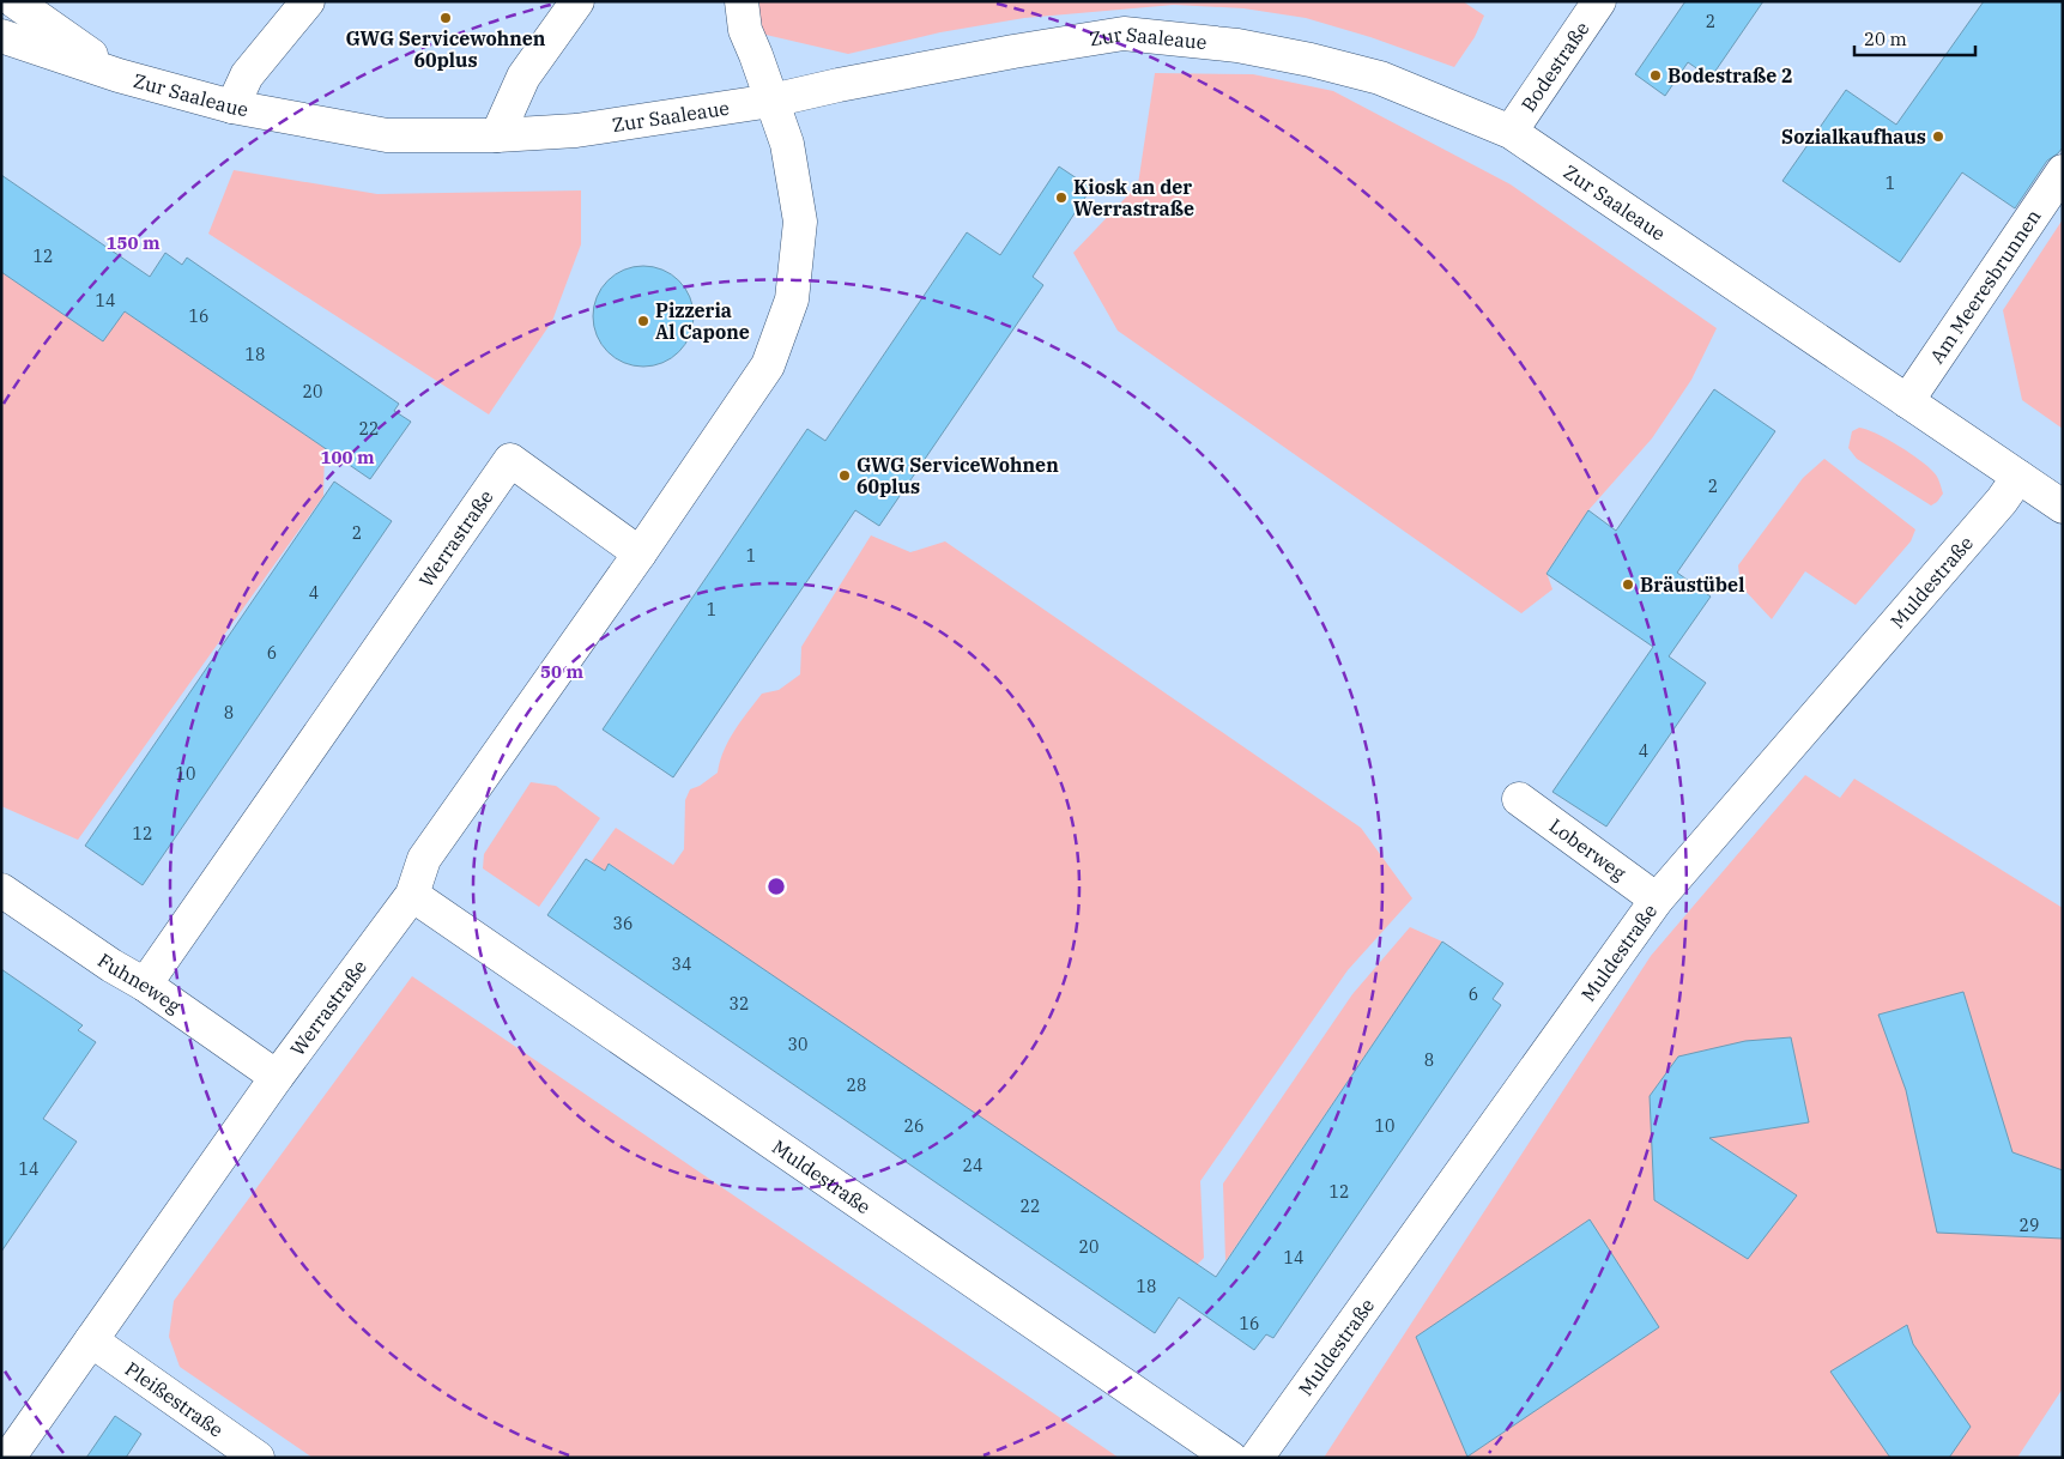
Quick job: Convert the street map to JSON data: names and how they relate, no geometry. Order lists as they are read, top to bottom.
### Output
{
  "streets": {
    "street": [
      "Zur Saaleaue",
      "Bodestraße",
      "Am Meeresbrunnen",
      "Werrastraße",
      "Muldestraße",
      "Loberweg",
      "Fuhneweg",
      "Pleißestraße"
    ]
  },
  "crossings": [
    ["Zur Saaleaue", "Bodestraße"],
    ["Zur Saaleaue", "Am Meeresbrunnen"],
    ["Zur Saaleaue", "Werrastraße"],
    ["Zur Saaleaue", "Muldestraße"],
    ["Werrastraße", "Muldestraße"],
    ["Werrastraße", "Fuhneweg"],
    ["Werrastraße", "Pleißestraße"],
    ["Muldestraße", "Loberweg"]
  ],
  "places": [
    "GWG Servicewohnen 60plus",
    "Bodestraße 2",
    "Sozialkaufhaus",
    "Kiosk an der Werrastraße",
    "Pizzeria Al Capone",
    "GWG ServiceWohnen 60plus",
    "Bräustübel"
  ],
  "house_numbers": [
    "2",
    "1",
    "12",
    "14",
    "16",
    "18",
    "20",
    "22",
    "2",
    "2",
    "1",
    "4",
    "1",
    "6",
    "8",
    "4",
    "10",
    "12",
    "36",
    "34",
    "6",
    "32",
    "30",
    "8",
    "28",
    "26",
    "10",
    "24",
    "14",
    "12",
    "22",
    "29",
    "20",
    "14",
    "18",
    "16"
  ],
  "scale_bar": "20 m",
  "rings": ["150 m", "100 m", "50 m"]
}
